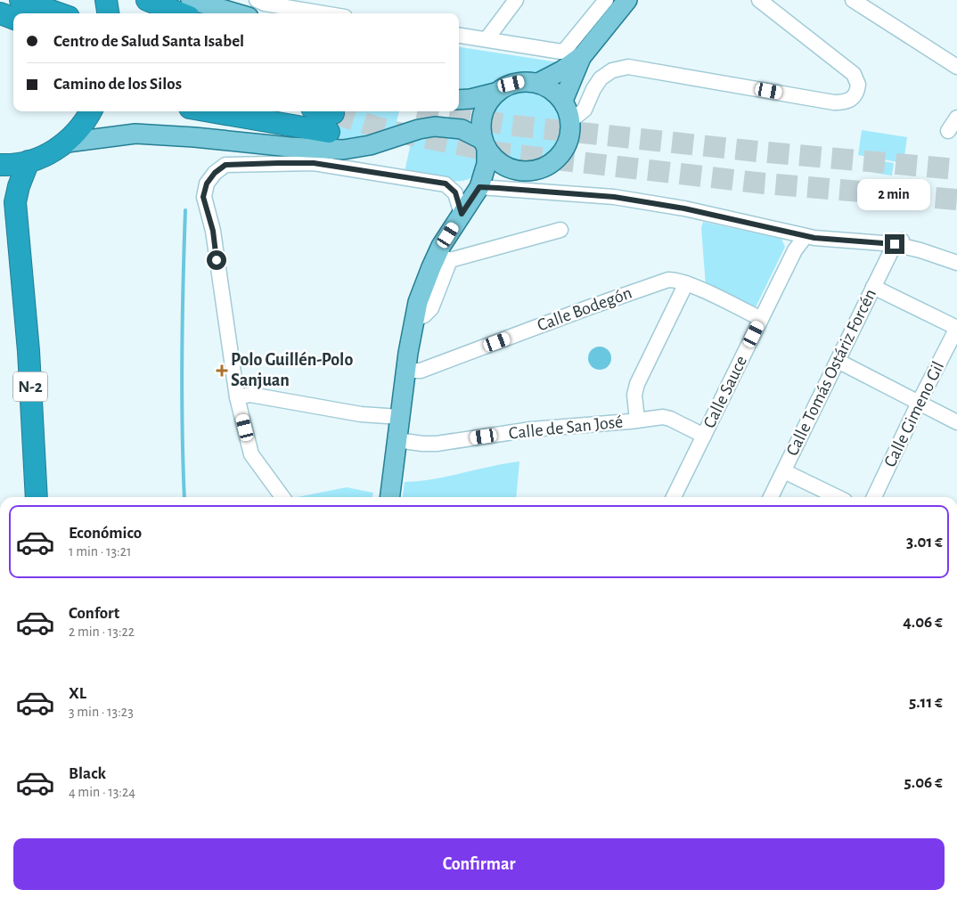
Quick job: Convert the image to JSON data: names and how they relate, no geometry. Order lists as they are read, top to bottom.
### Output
{
  "streets": {
    "highway": ["N-2"],
    "street": [
      "Calle Bodegón",
      "Calle Tomás Ostáriz Forcén",
      "Calle Sauce",
      "Calle Gimeno Gil",
      "Calle de San José"
    ]
  },
  "crossings": [
    ["Calle Bodegón", "Calle Sauce"],
    ["Calle Sauce", "Calle de San José"]
  ],
  "places": {
    "health": ["Polo Guillén-Polo Sanjuan"]
  },
  "page": {
    "banner": ["Centro de Salud Santa Isabel", "Camino de los Silos"],
    "bubble": "2 min",
    "list": [
      {
        "name": "Económico",
        "note": "1 min · 13:21",
        "value": "3.01 €"
      },
      {
        "name": "Confort",
        "note": "2 min · 13:22",
        "value": "4.06 €"
      },
      {
        "name": "XL",
        "note": "3 min · 13:23",
        "value": "5.11 €"
      },
      {
        "name": "Black",
        "note": "4 min · 13:24",
        "value": "5.06 €"
      }
    ],
    "buttons": "Confirmar"
  }
}
